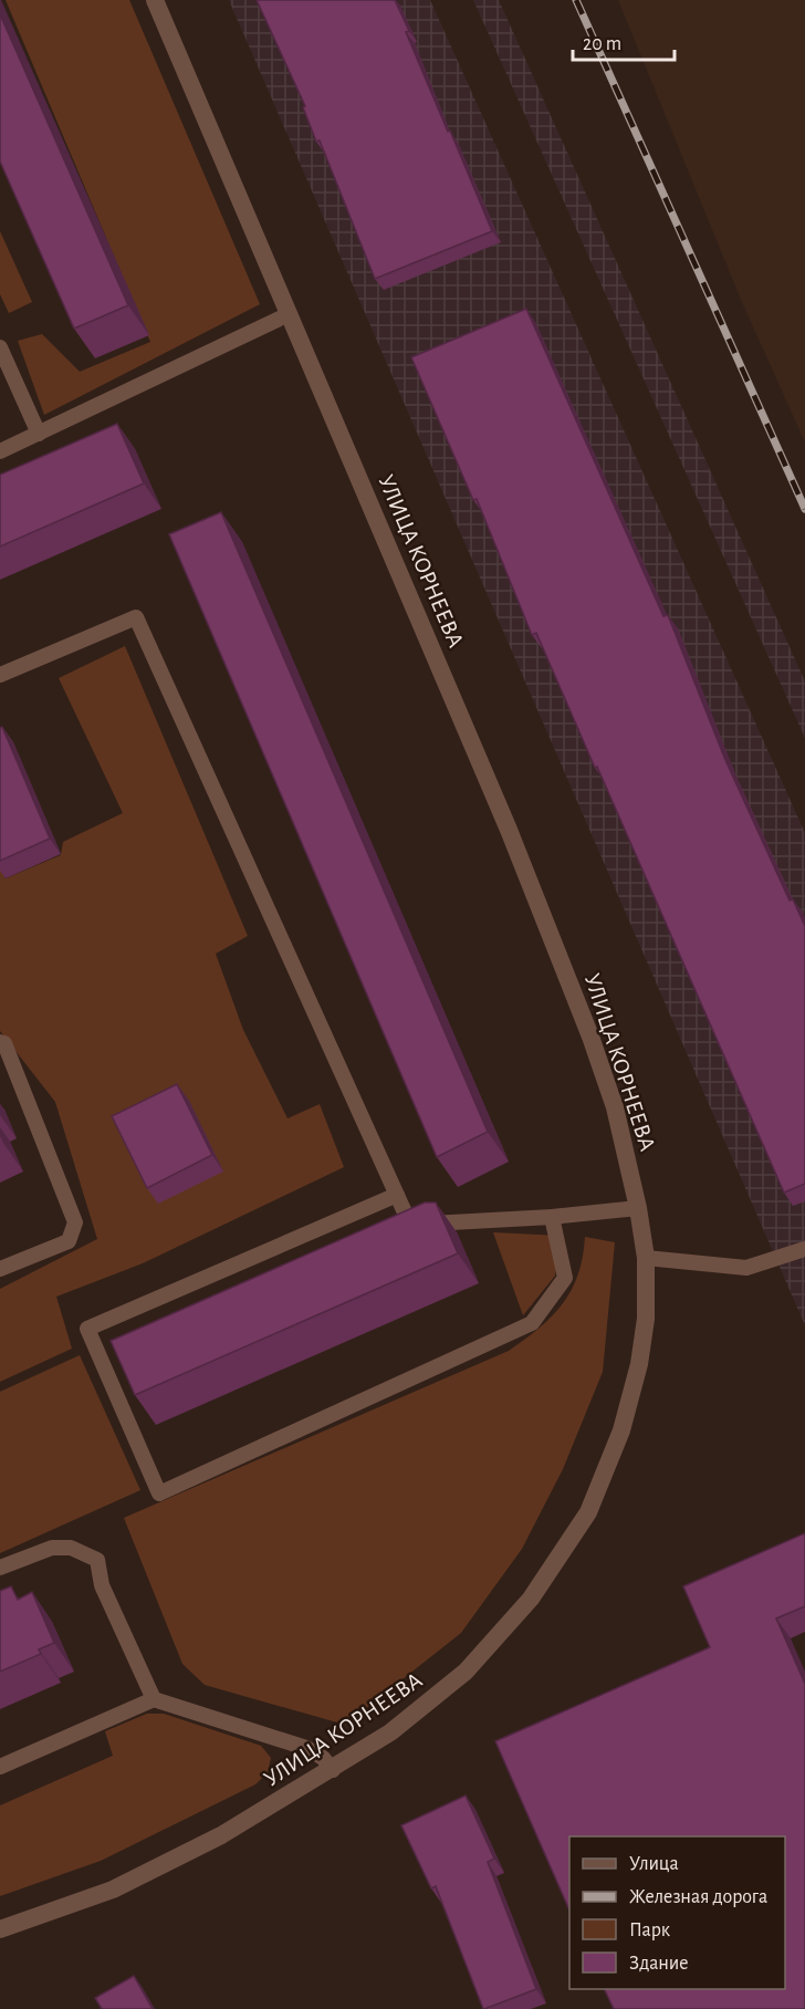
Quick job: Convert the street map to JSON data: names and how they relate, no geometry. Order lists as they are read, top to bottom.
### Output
{
  "streets": {
    "street": ["УЛИЦА КОРНЕЕВА"]
  },
  "legend": [
    "Улица",
    "Железная дорога",
    "Парк",
    "Здание"
  ],
  "scale_bar": "20 m"
}
